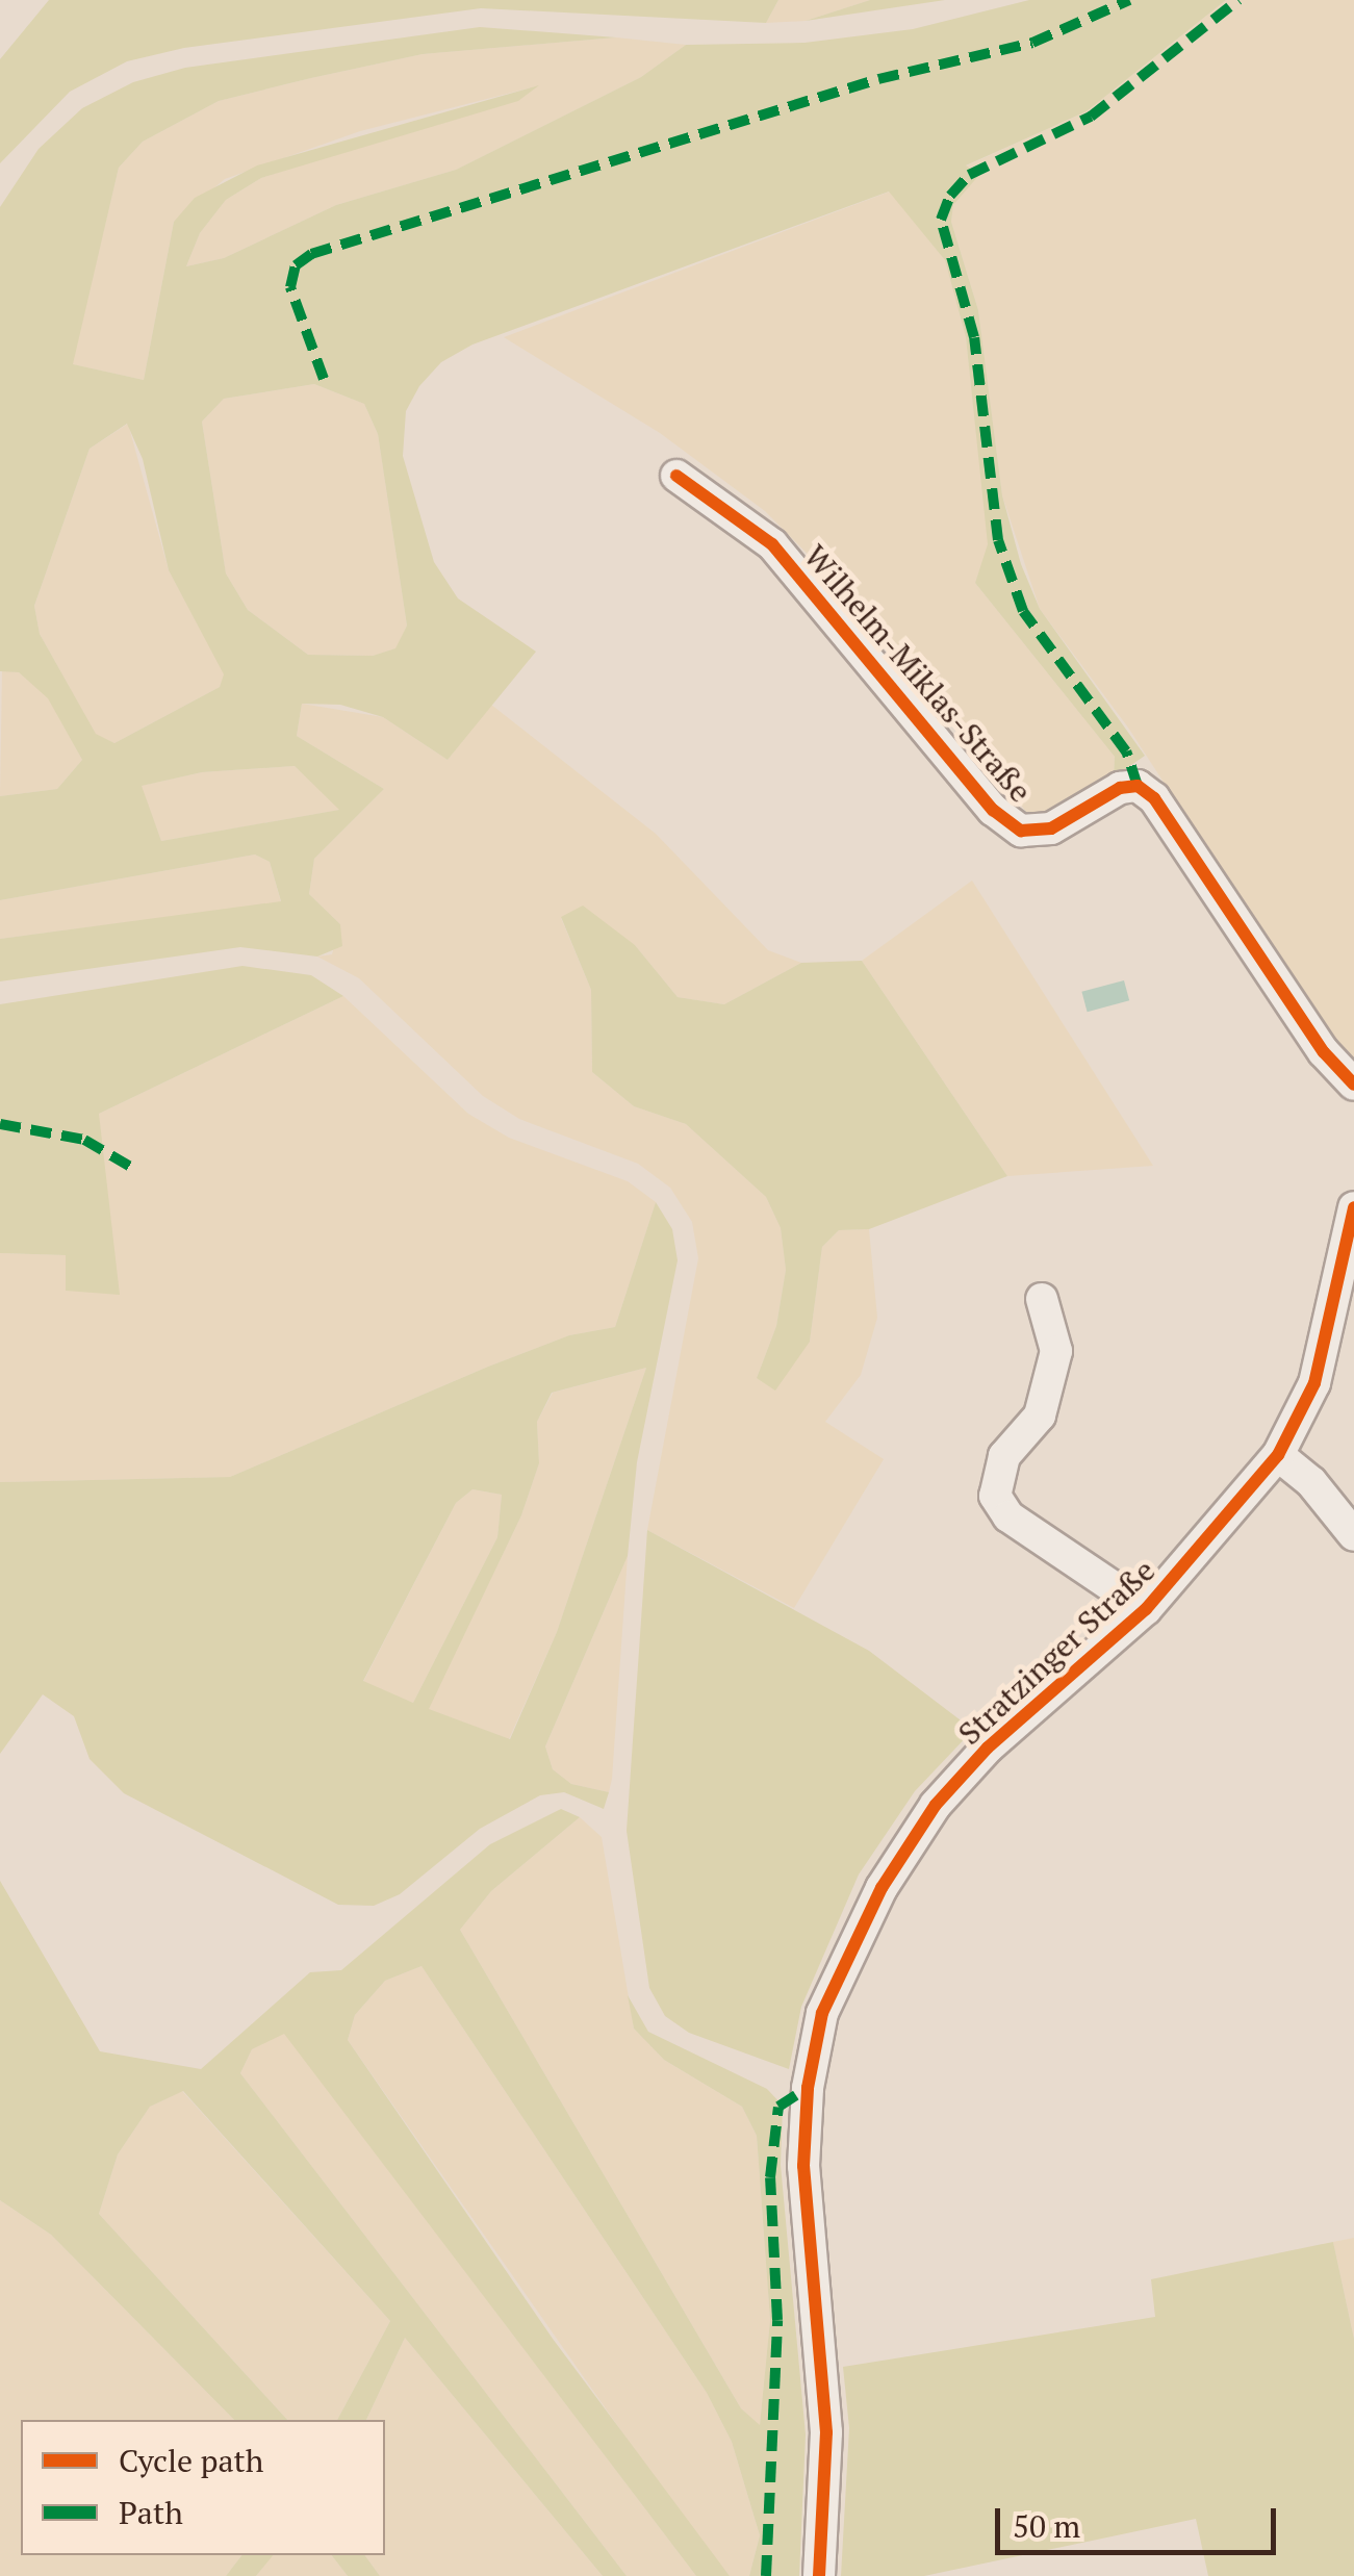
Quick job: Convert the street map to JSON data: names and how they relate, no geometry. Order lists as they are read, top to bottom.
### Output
{
  "streets": {
    "street": ["Wilhelm-Miklas-Straße", "Stratzinger Straße"]
  },
  "legend": ["Cycle path", "Path"],
  "scale_bar": "50 m"
}
